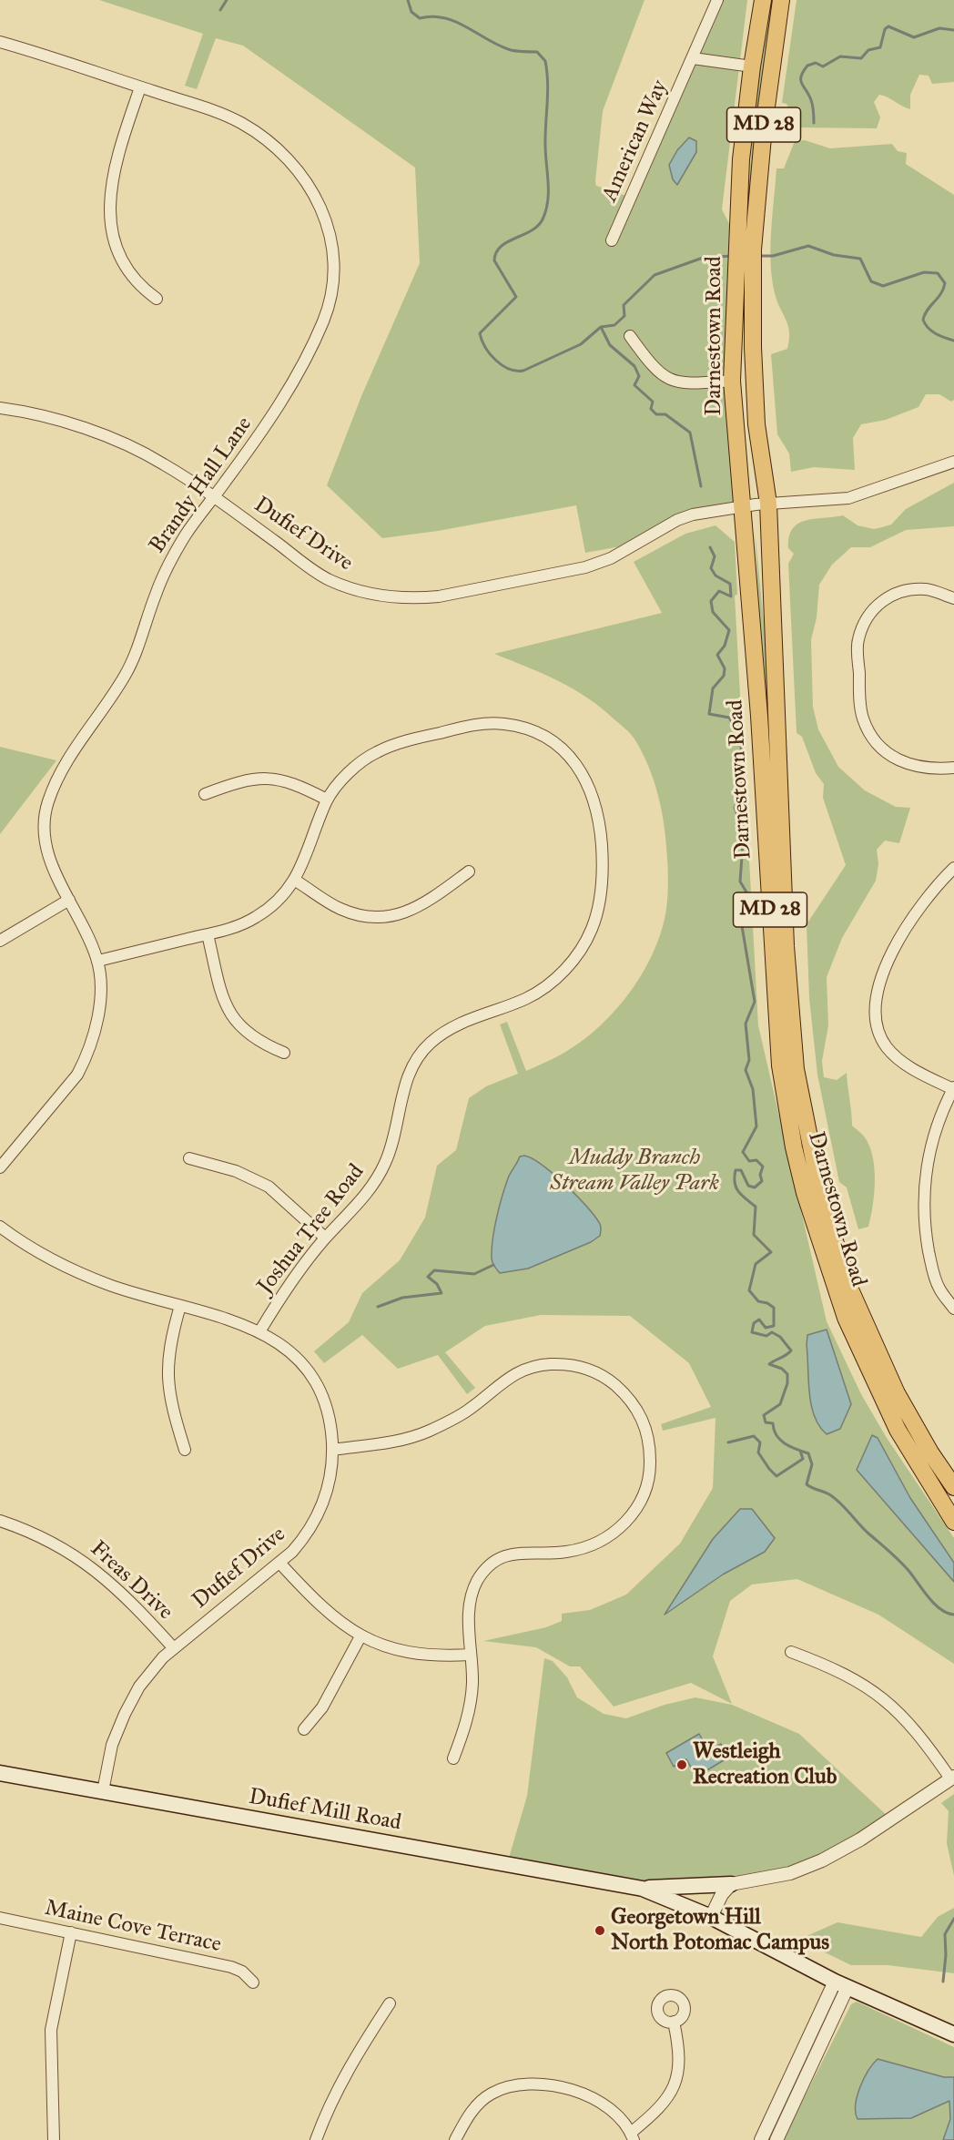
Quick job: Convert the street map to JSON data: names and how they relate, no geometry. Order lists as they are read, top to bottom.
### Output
{
  "streets": {
    "main road": ["MD 28", "Darnestown Road", "Dufief Mill Road"],
    "street": [
      "American Way",
      "Brandy Hall Lane",
      "Dufief Drive",
      "Joshua Tree Road",
      "Freas Drive",
      "Maine Cove Terrace"
    ]
  },
  "crossings": [
    ["Darnestown Road", "Dufief Drive"],
    ["Brandy Hall Lane", "Dufief Drive"],
    ["Brandy Hall Lane", "Joshua Tree Road"],
    ["Dufief Drive", "Joshua Tree Road"],
    ["Dufief Drive", "Freas Drive"],
    ["Dufief Drive", "Dufief Mill Road"]
  ],
  "parks": ["Muddy Branch Stream Valley Park"],
  "places": ["Westleigh Recreation Club", "Georgetown Hill North Potomac Campus"]
}
